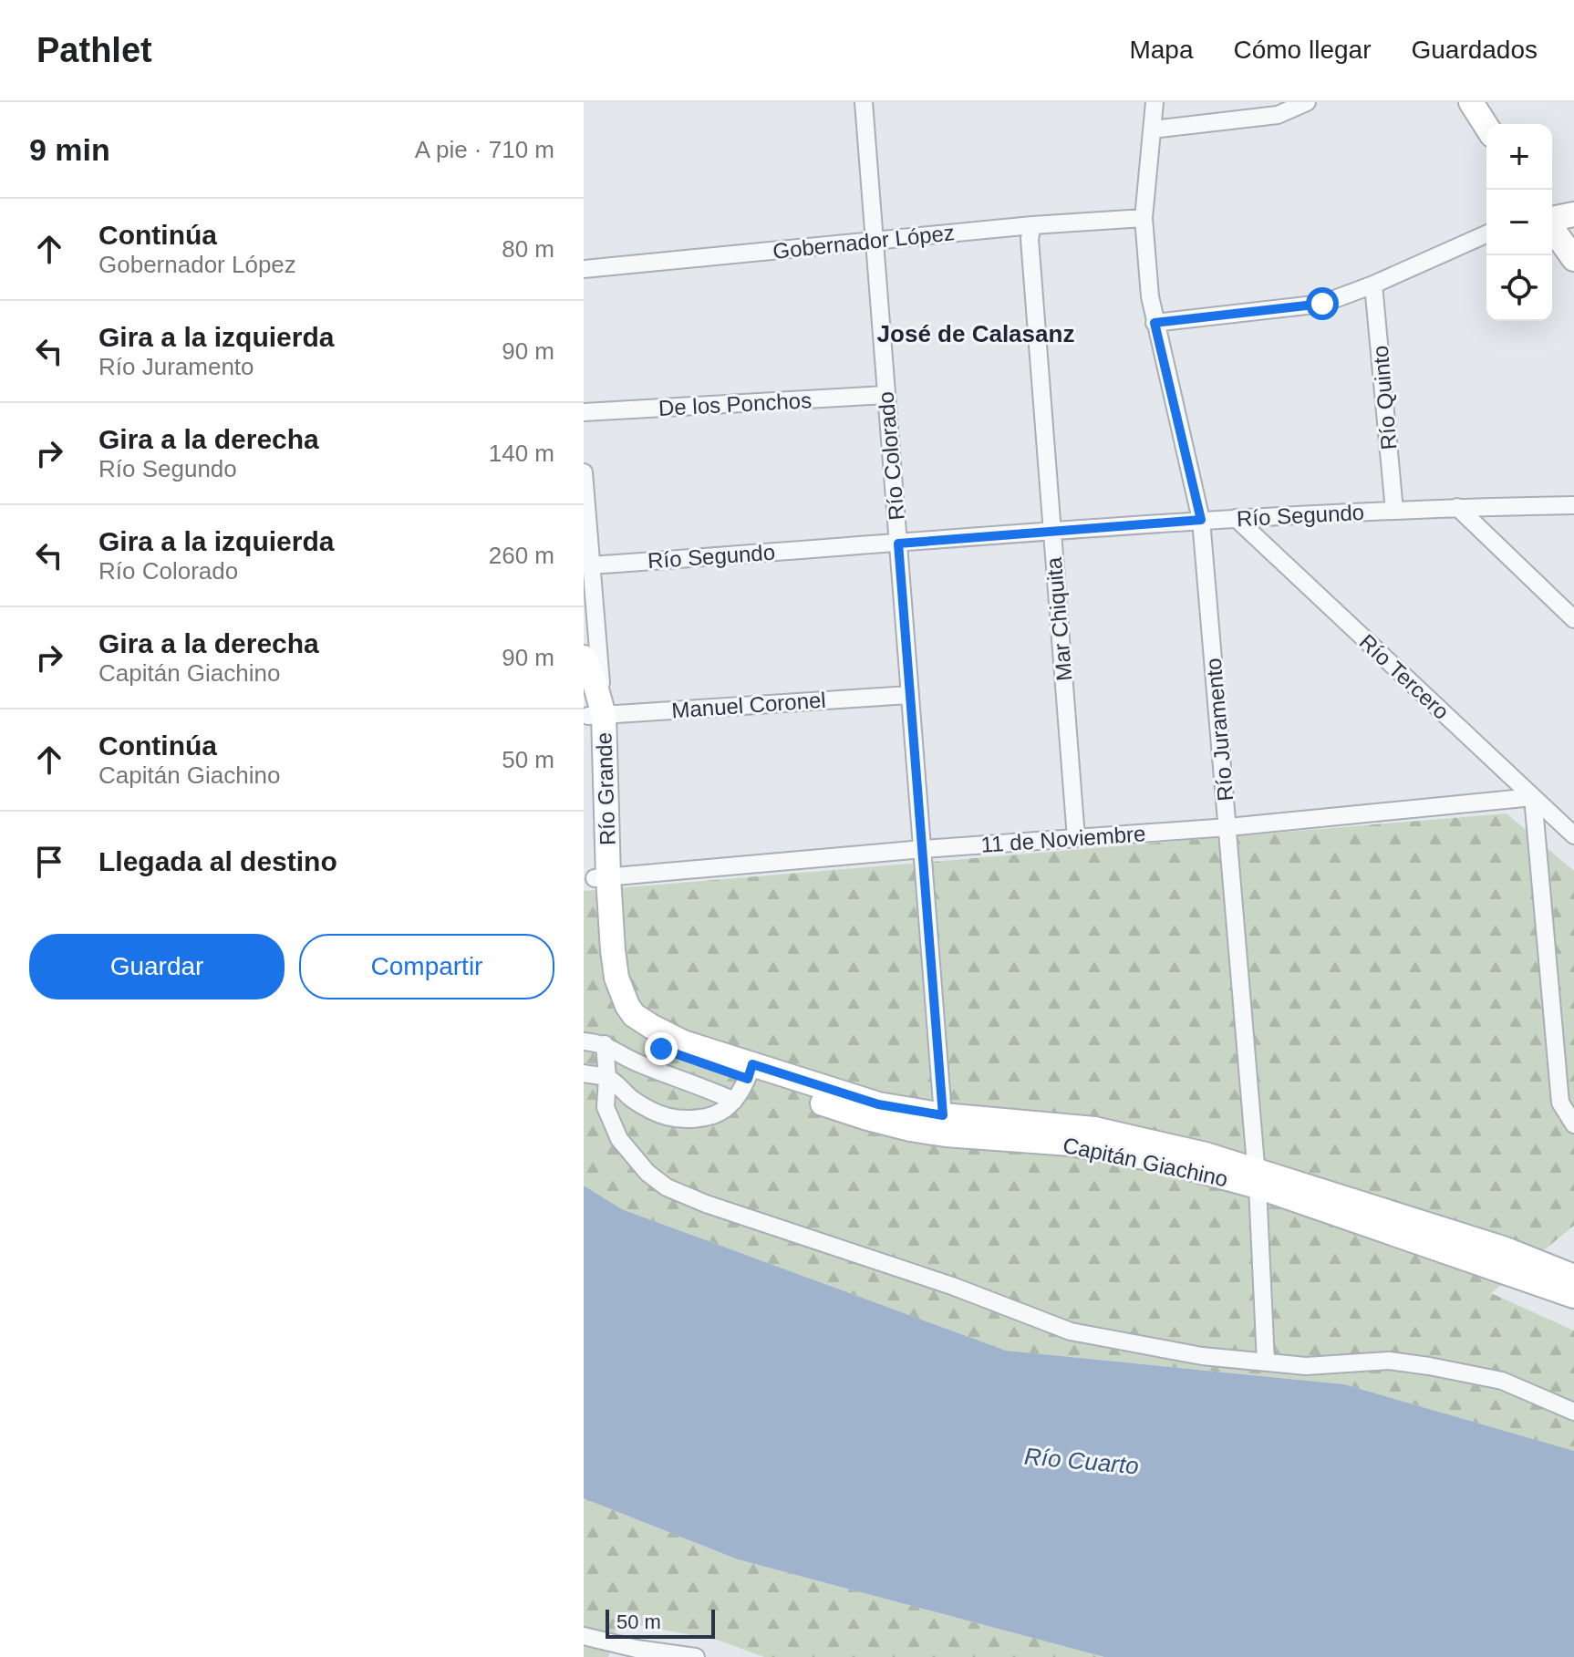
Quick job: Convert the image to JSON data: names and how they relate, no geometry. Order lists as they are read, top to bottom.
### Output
{
  "streets": {
    "main road": ["Río Grande", "Capitán Giachino"],
    "street": [
      "Gobernador López",
      "Río Quinto",
      "De los Ponchos",
      "Río Colorado",
      "Río Segundo",
      "Mar Chiquita",
      "Río Tercero",
      "Manuel Coronel",
      "Río Juramento",
      "11 de Noviembre"
    ]
  },
  "crossings": [
    ["Gobernador López", "Río Colorado"],
    ["Gobernador López", "Mar Chiquita"],
    ["Gobernador López", "Río Juramento"],
    ["Río Quinto", "Río Segundo"],
    ["De los Ponchos", "Río Colorado"],
    ["Río Colorado", "Río Segundo"],
    ["Río Colorado", "Manuel Coronel"],
    ["Río Colorado", "11 de Noviembre"],
    ["Río Colorado", "Capitán Giachino"],
    ["Río Segundo", "Mar Chiquita"],
    ["Río Segundo", "Río Tercero"],
    ["Río Segundo", "Río Juramento"],
    ["Río Segundo", "Río Grande"],
    ["Mar Chiquita", "11 de Noviembre"],
    ["Río Tercero", "11 de Noviembre"],
    ["Manuel Coronel", "Río Grande"],
    ["Río Juramento", "11 de Noviembre"],
    ["Río Juramento", "Capitán Giachino"],
    ["Río Grande", "11 de Noviembre"],
    ["Río Grande", "Capitán Giachino"],
    ["11 de Noviembre", "Capitán Giachino"]
  ],
  "districts": ["José de Calasanz"],
  "water": ["Río Cuarto"],
  "scale_bar": "50 m",
  "page": {
    "header": "Pathlet",
    "nav": ["Mapa", "Cómo llegar", "Guardados"],
    "heading": ["9 min", "A pie · 710 m"],
    "map_buttons": ["+", "−"],
    "list": [
      ["Continúa", "Gobernador López", "80 m"],
      ["Gira a la izquierda", "Río Juramento", "90 m"],
      ["Gira a la derecha", "Río Segundo", "140 m"],
      ["Gira a la izquierda", "Río Colorado", "260 m"],
      ["Gira a la derecha", "Capitán Giachino", "90 m"],
      ["Continúa", "Capitán Giachino", "50 m"],
      "Llegada al destino"
    ],
    "buttons": ["Guardar", "Compartir"],
    "scale": "50 m"
  }
}
